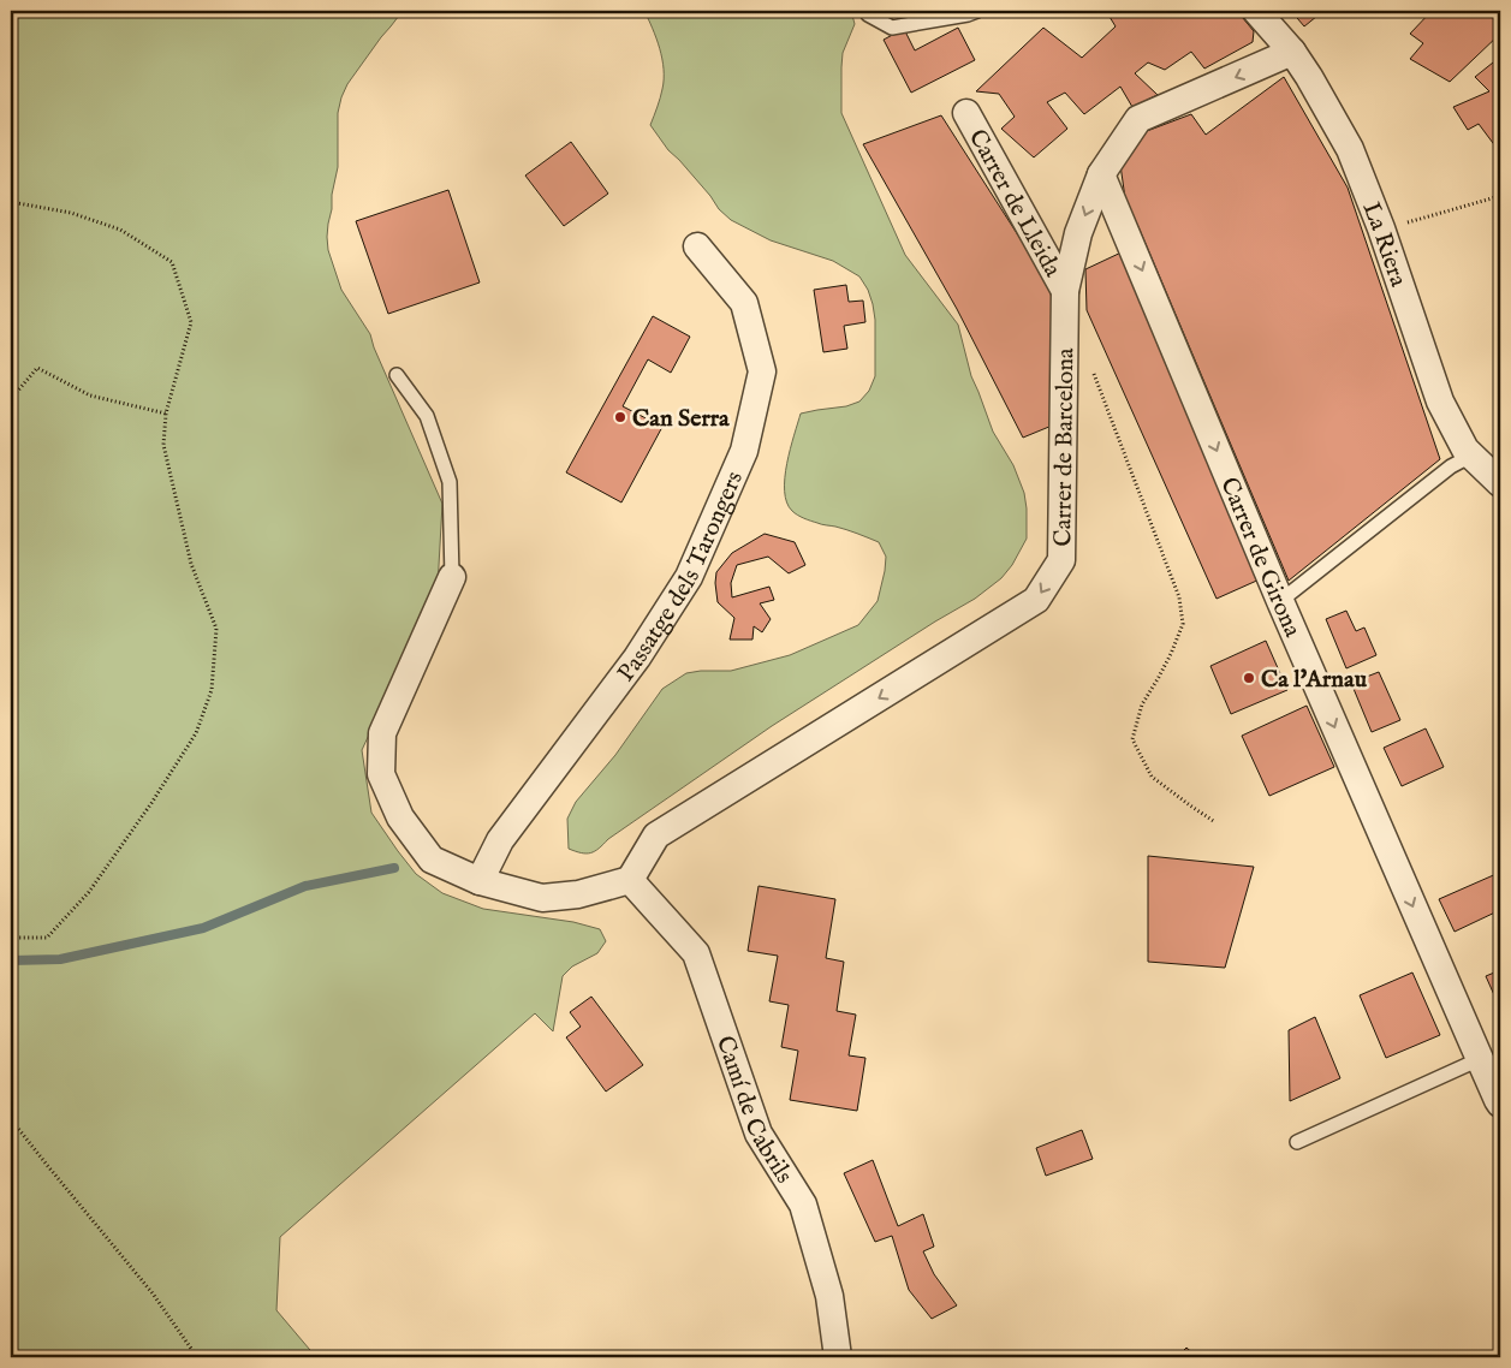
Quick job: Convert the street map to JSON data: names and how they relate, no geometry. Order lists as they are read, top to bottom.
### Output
{
  "streets": {
    "street": [
      "Carrer de Lleida",
      "La Riera",
      "Carrer de Barcelona",
      "Carrer de Girona",
      "Passatge dels Tarongers",
      "Camí de Cabrils"
    ]
  },
  "crossings": [
    ["Carrer de Lleida", "Carrer de Barcelona"],
    ["La Riera", "Carrer de Barcelona"],
    ["Carrer de Barcelona", "Carrer de Girona"],
    ["Carrer de Barcelona", "Camí de Cabrils"]
  ],
  "one_way": ["Carrer de Barcelona", "Carrer de Girona"],
  "places": ["Can Serra", "Ca l'Arnau"]
}
